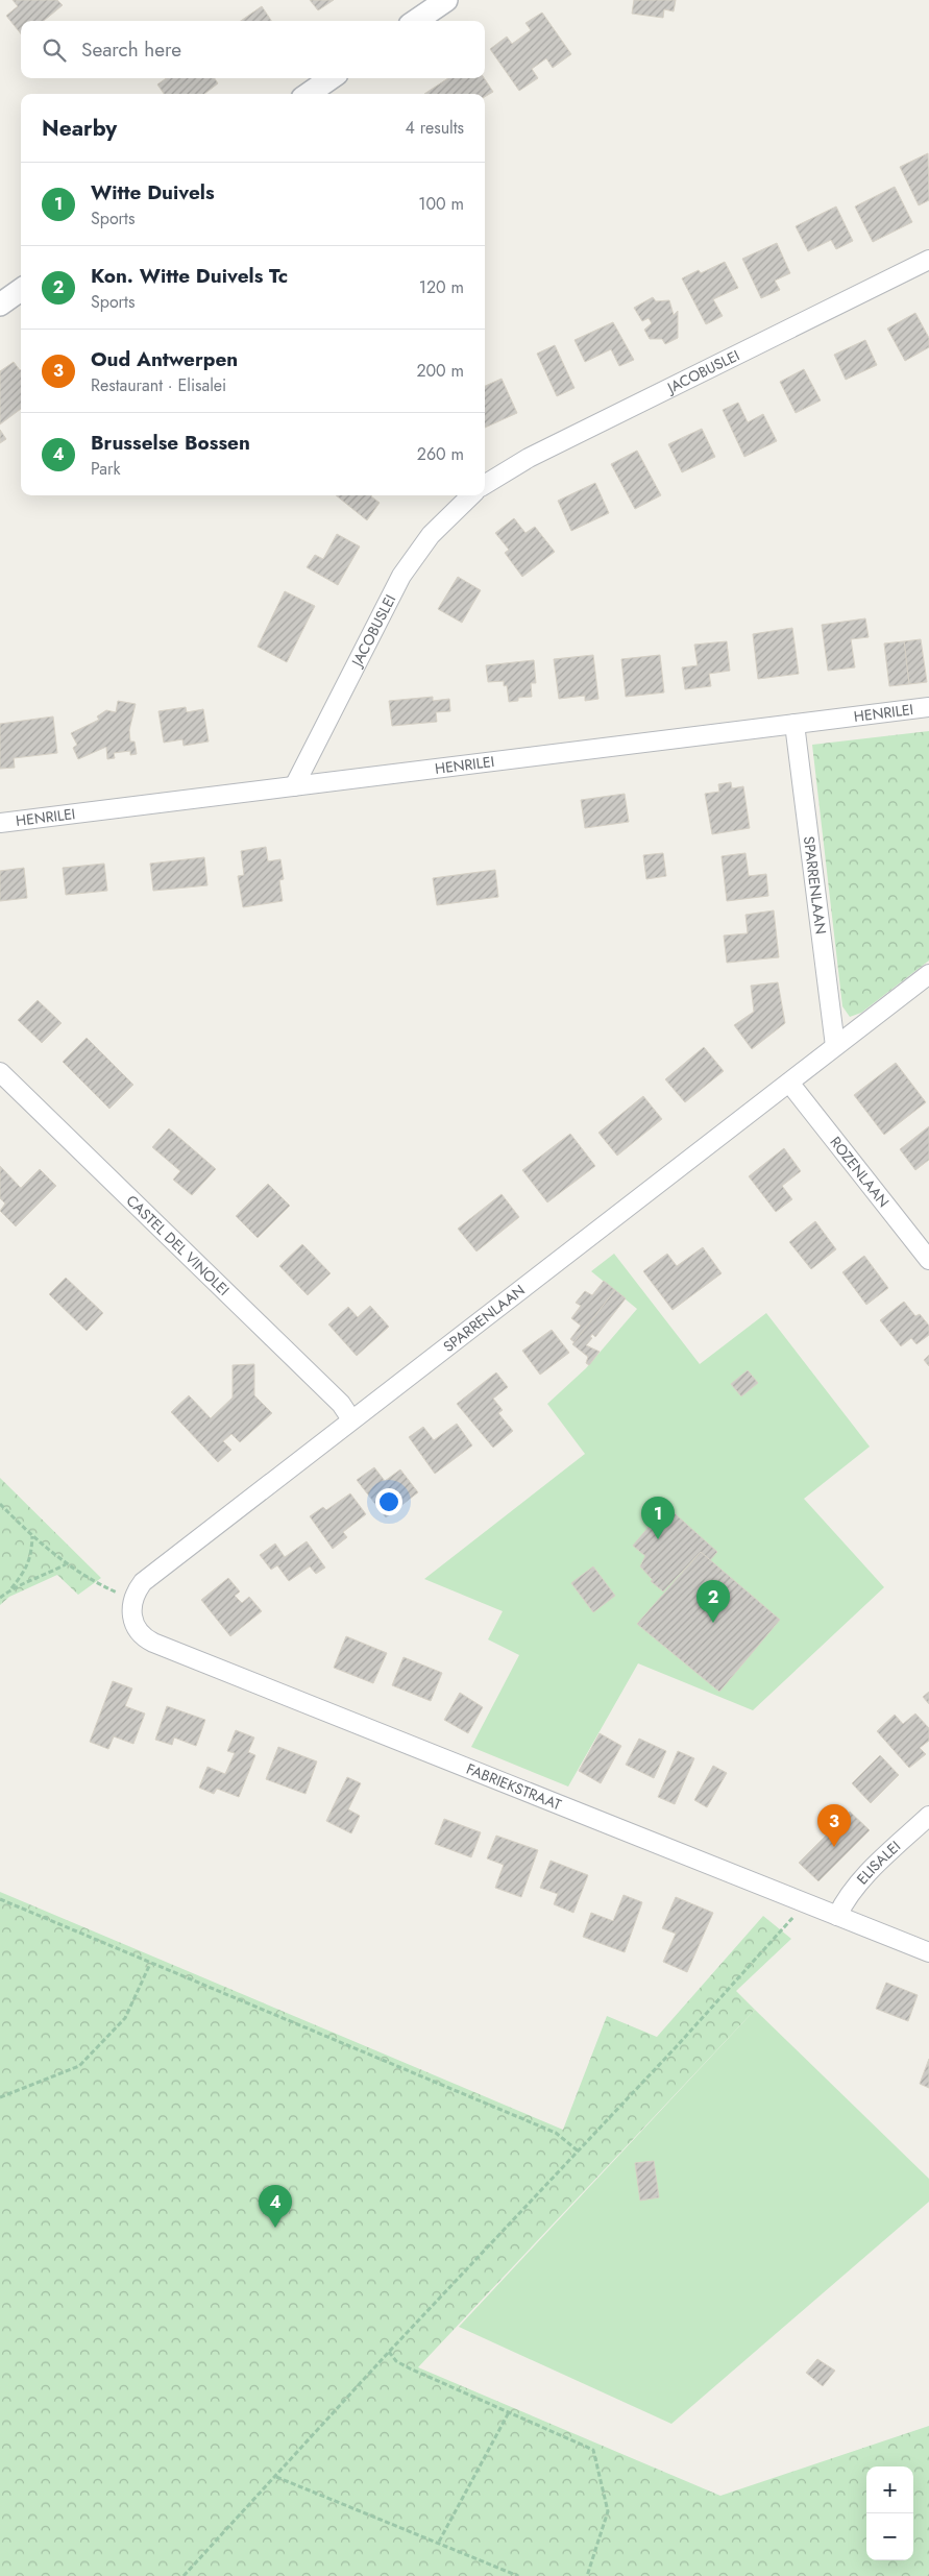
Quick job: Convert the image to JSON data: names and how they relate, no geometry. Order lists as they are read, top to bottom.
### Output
{
  "streets": {
    "street": [
      "JACOBUSLEI",
      "HENRILEI",
      "SPARRENLAAN",
      "ROZENLAAN",
      "CASTEL DEL VINOLEI",
      "FABRIEKSTRAAT",
      "ELISALEI"
    ]
  },
  "crossings": [
    ["JACOBUSLEI", "HENRILEI"],
    ["HENRILEI", "SPARRENLAAN"],
    ["SPARRENLAAN", "ROZENLAAN"],
    ["SPARRENLAAN", "CASTEL DEL VINOLEI"],
    ["SPARRENLAAN", "FABRIEKSTRAAT"],
    ["FABRIEKSTRAAT", "ELISALEI"]
  ],
  "page": {
    "search": "Search here",
    "heading": ["Nearby", "4 results"],
    "list": [
      {
        "mark": "1",
        "name": "Witte Duivels",
        "note": "Sports",
        "value": "100 m"
      },
      {
        "mark": "2",
        "name": "Kon. Witte Duivels Tc",
        "note": "Sports",
        "value": "120 m"
      },
      {
        "mark": "3",
        "name": "Oud Antwerpen",
        "note": "Restaurant · Elisalei",
        "value": "200 m"
      },
      {
        "mark": "4",
        "name": "Brusselse Bossen",
        "note": "Park",
        "value": "260 m"
      }
    ],
    "pins": [
      "1",
      "2",
      "3",
      "4"
    ],
    "map_buttons": ["+", "−"]
  }
}
